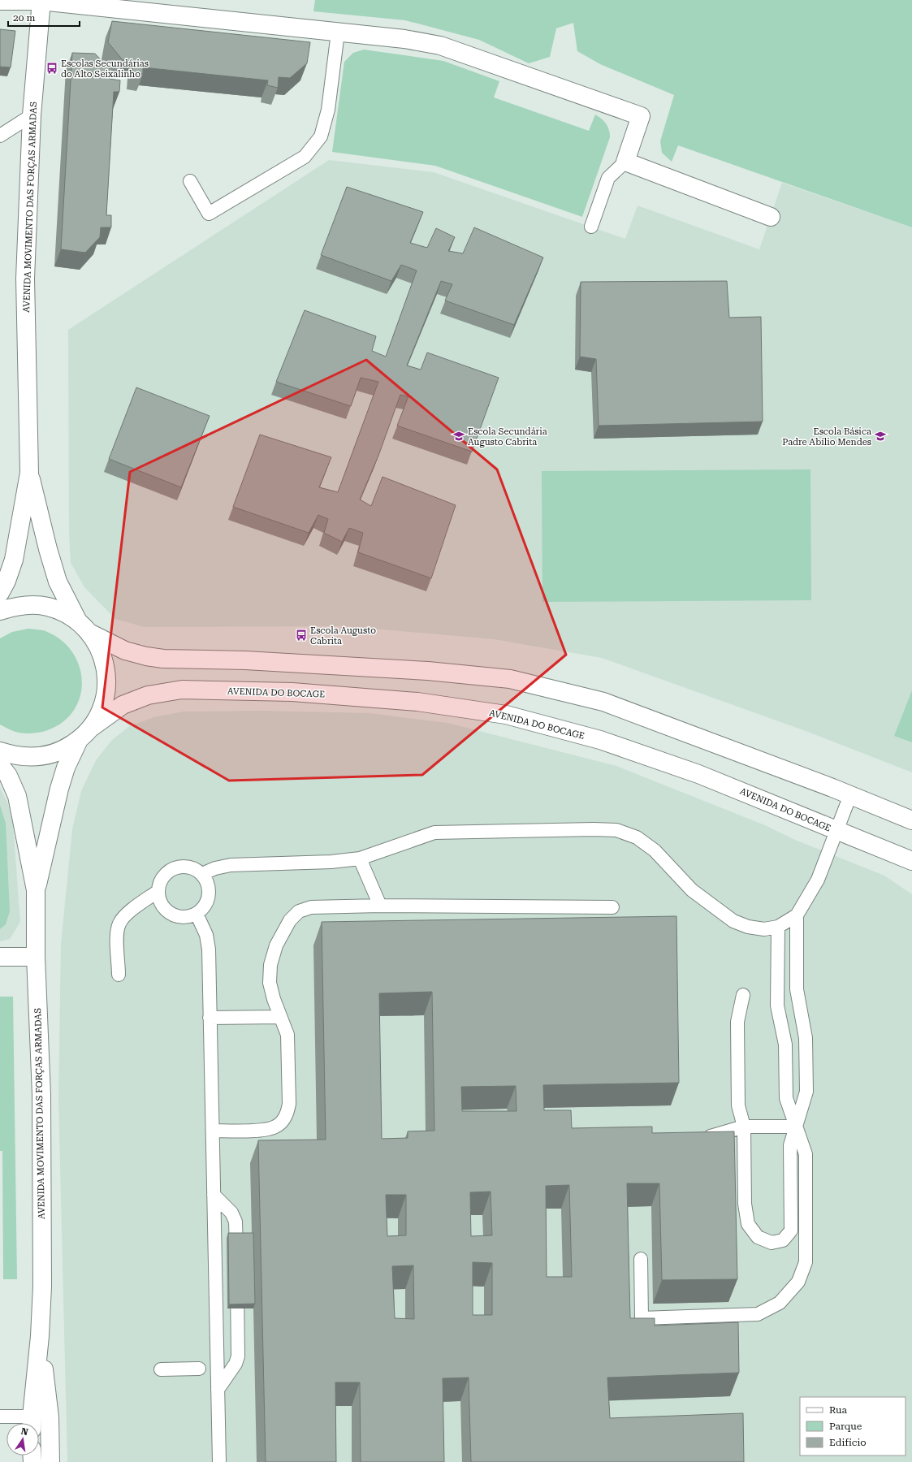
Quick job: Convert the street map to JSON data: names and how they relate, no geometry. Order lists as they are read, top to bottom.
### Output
{
  "streets": {
    "street": ["AVENIDA MOVIMENTO DAS FORÇAS ARMADAS", "AVENIDA DO BOCAGE"]
  },
  "crossings": [
    ["AVENIDA MOVIMENTO DAS FORÇAS ARMADAS", "AVENIDA DO BOCAGE"]
  ],
  "places": {
    "bus stop": ["Escolas Secundárias do Alto Seixalinho", "Escola Augusto Cabrita"],
    "school or university": ["Escola Secundária Augusto Cabrita", "Escola Básica Padre Abílio Mendes"]
  },
  "legend": ["Rua", "Parque", "Edifício"],
  "scale_bar": "20 m",
  "north": "top"
}
